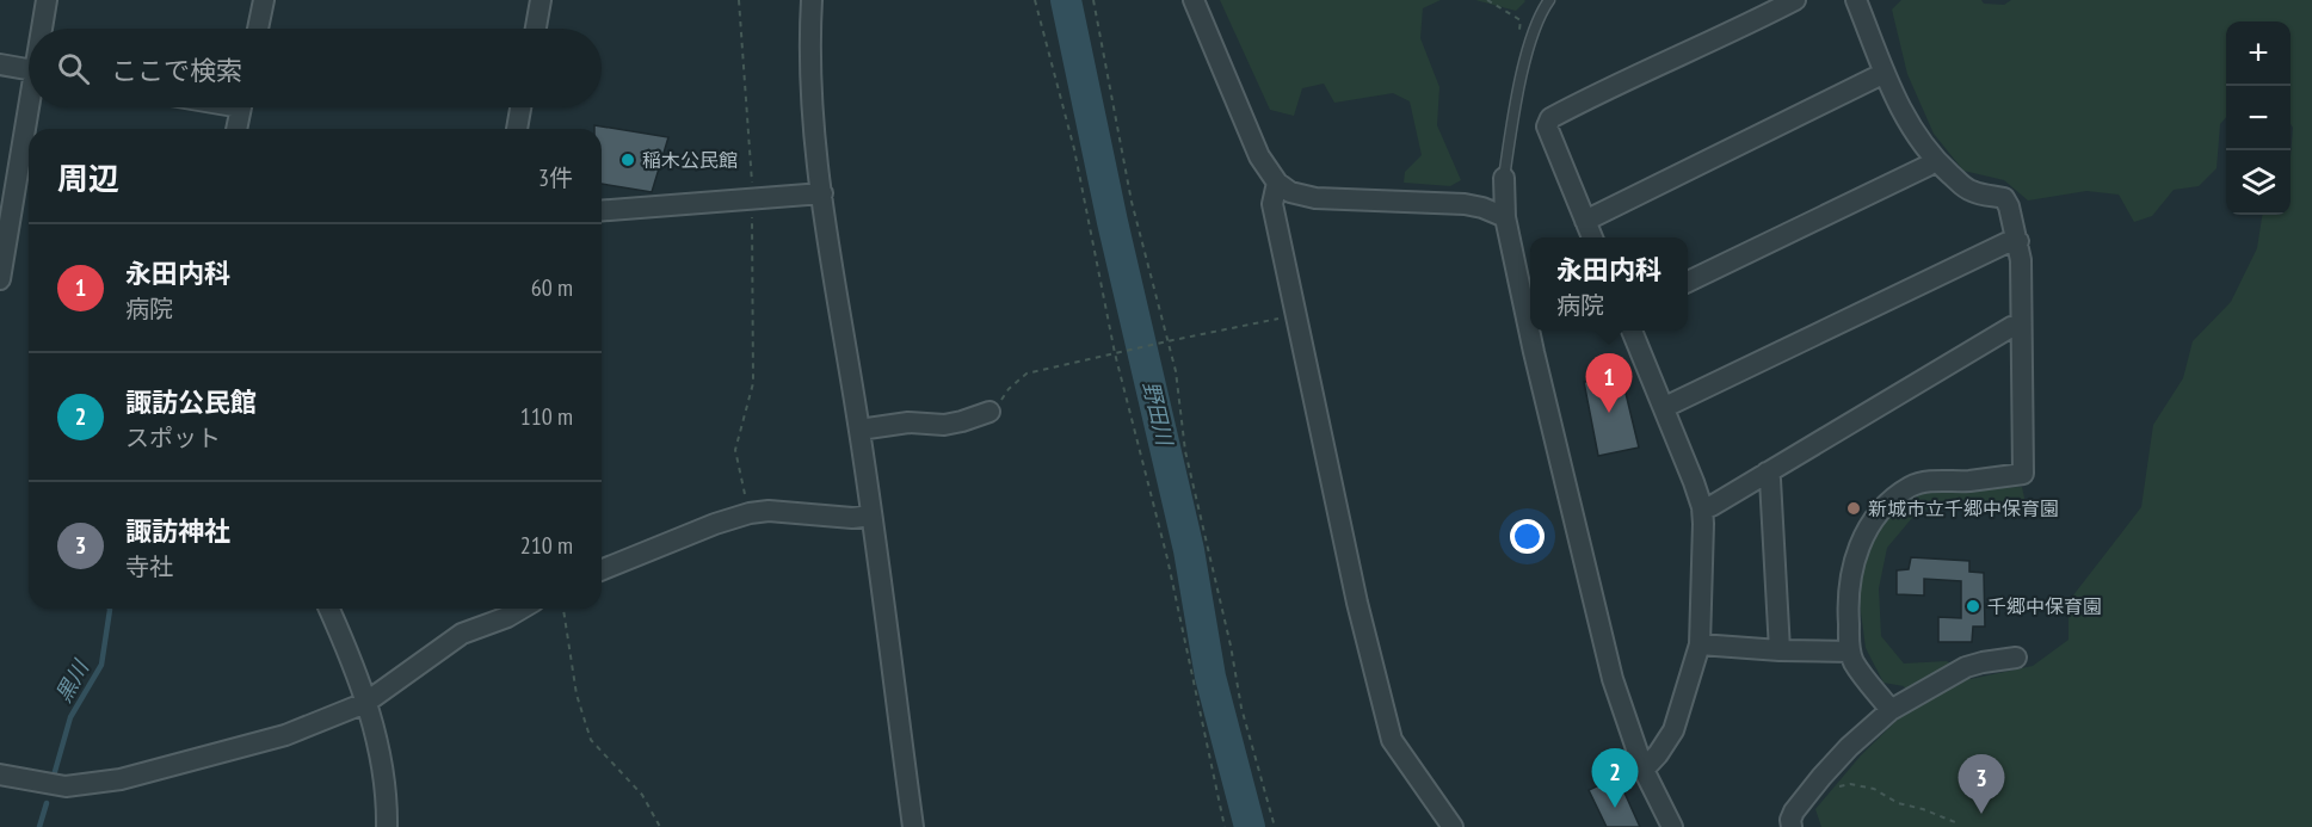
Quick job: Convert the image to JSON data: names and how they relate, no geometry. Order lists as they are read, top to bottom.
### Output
{
  "water": ["野田川", "黒川"],
  "places": ["稲木公民館", "新城市立千郷中保育園", "千郷中保育園"],
  "page": {
    "map_buttons": ["+", "−"],
    "search": "ここで検索",
    "heading": ["周辺", "3件"],
    "list": [
      {
        "mark": "1",
        "name": "永田内科",
        "note": "病院",
        "value": "60 m"
      },
      {
        "mark": "2",
        "name": "諏訪公民館",
        "note": "スポット",
        "value": "110 m"
      },
      {
        "mark": "3",
        "name": "諏訪神社",
        "note": "寺社",
        "value": "210 m"
      }
    ],
    "popup": ["永田内科", "病院"],
    "pins": ["1", "2", "3"]
  }
}
